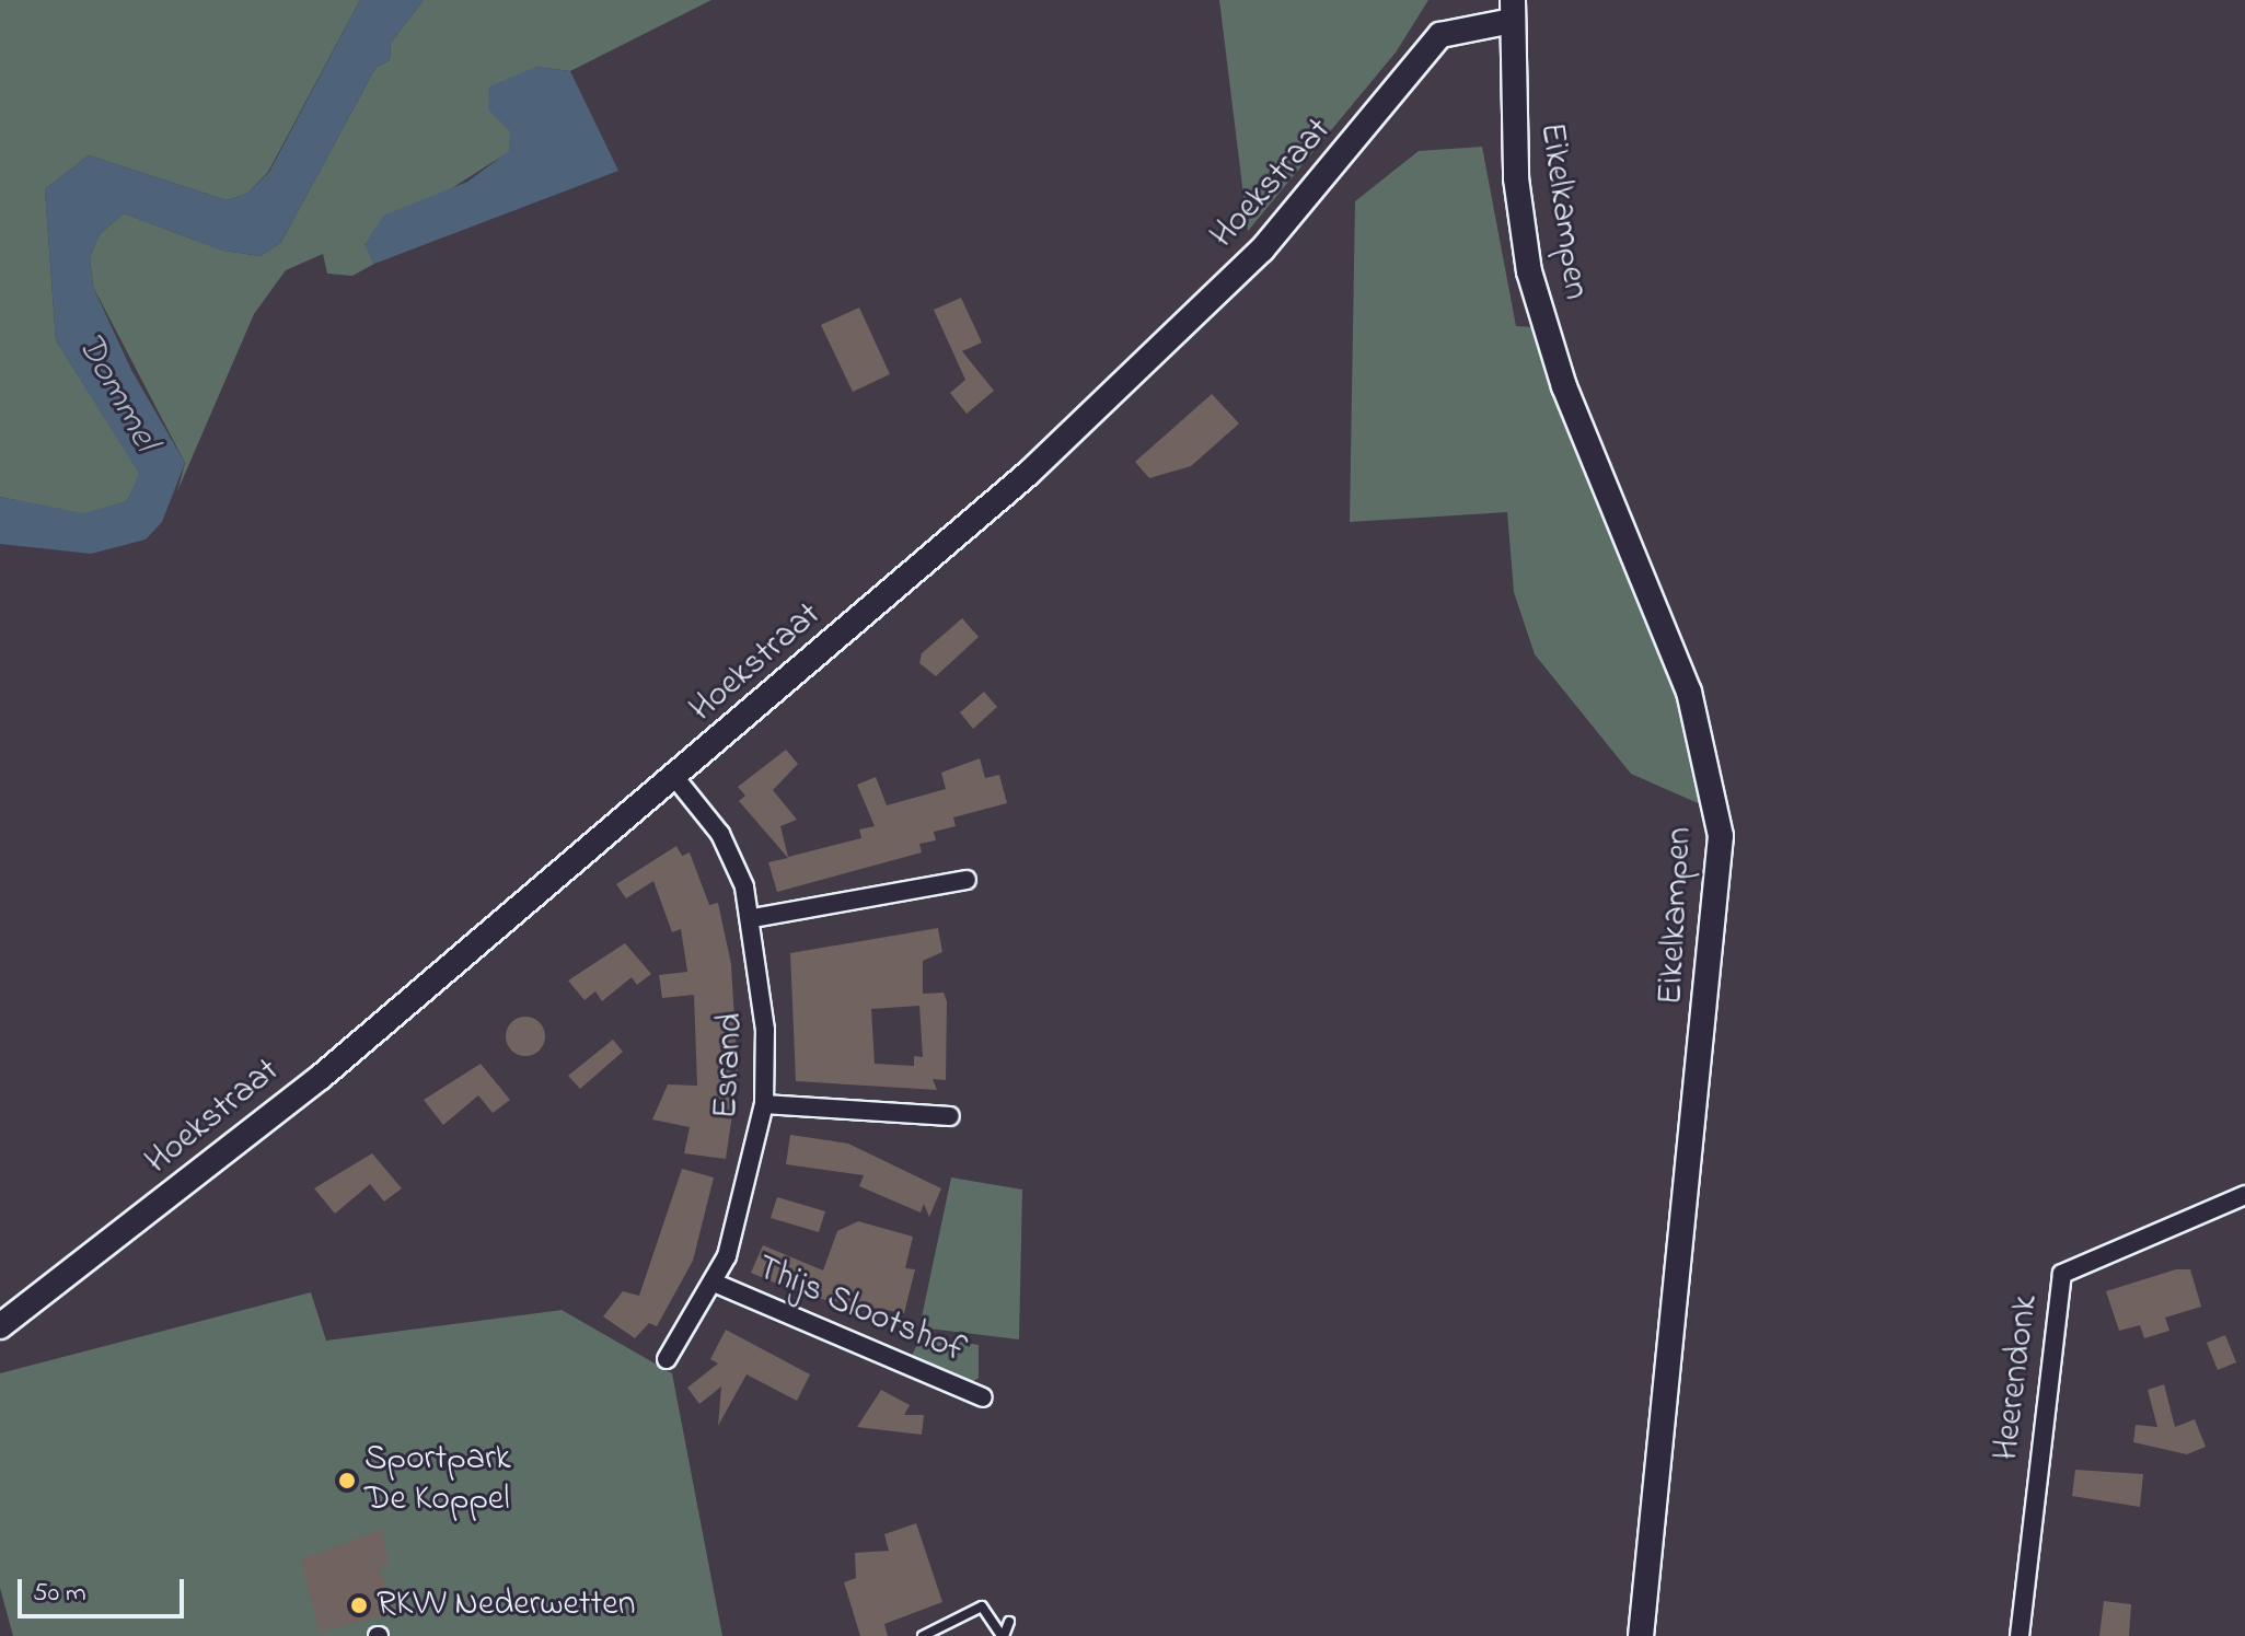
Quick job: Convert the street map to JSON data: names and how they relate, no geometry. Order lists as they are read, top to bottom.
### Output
{
  "streets": {
    "street": [
      "Hoekstraat",
      "Eikelkampen",
      "Esrand",
      "Thijs Slootshof",
      "Heerendonk"
    ]
  },
  "crossings": [
    ["Hoekstraat", "Eikelkampen"],
    ["Hoekstraat", "Esrand"],
    ["Esrand", "Thijs Slootshof"]
  ],
  "water": ["Dommel"],
  "places": ["Sportpark De Koppel", "RKVV Nederwetten"],
  "scale_bar": "50 m"
}
